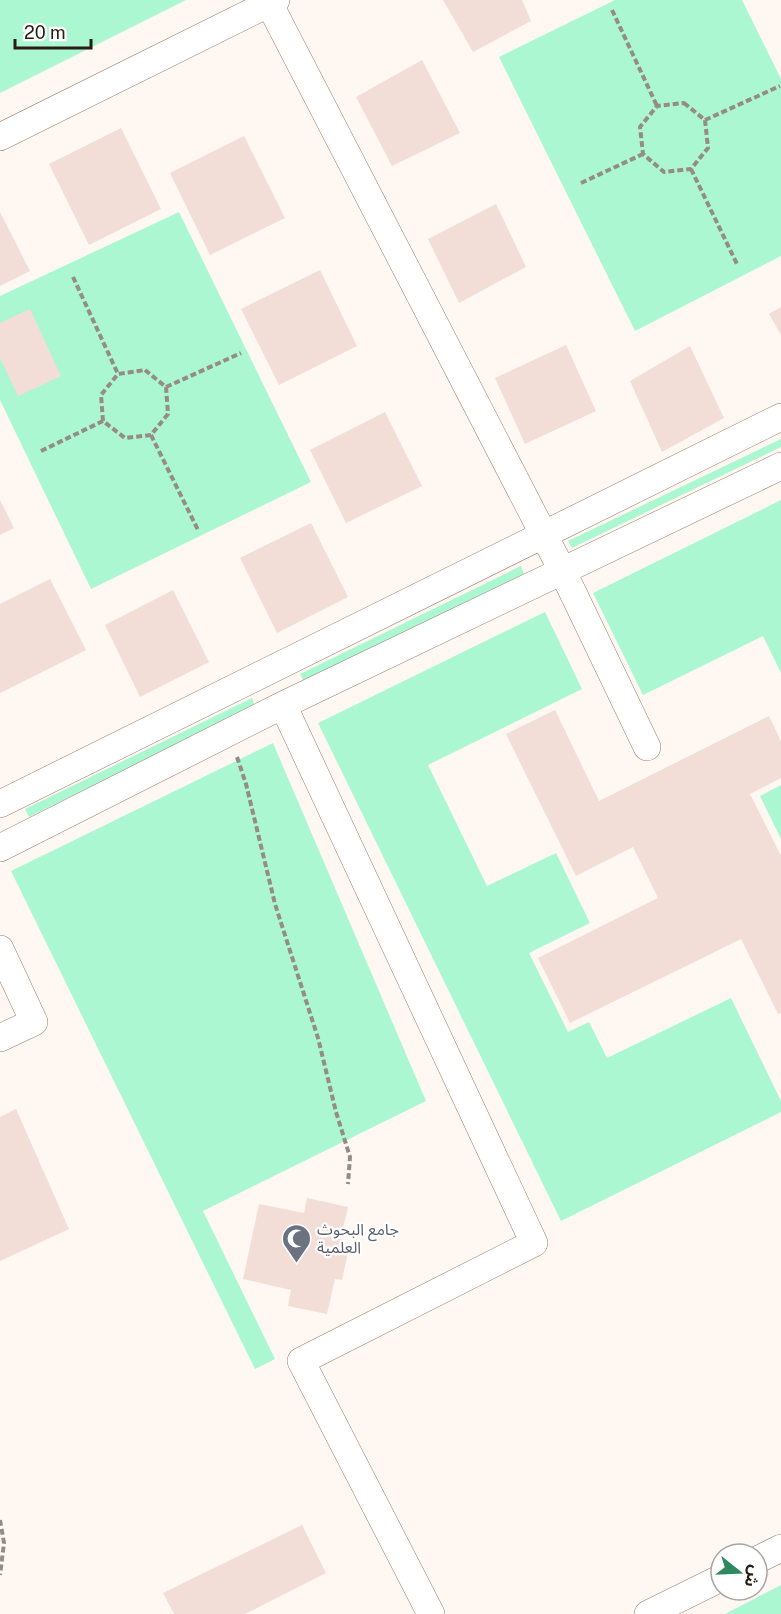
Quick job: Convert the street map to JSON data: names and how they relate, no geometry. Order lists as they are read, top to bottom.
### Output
{
  "places": {
    "mosque": ["جامع البحوث العلمية"]
  },
  "scale_bar": "20 m",
  "north": "right"
}
